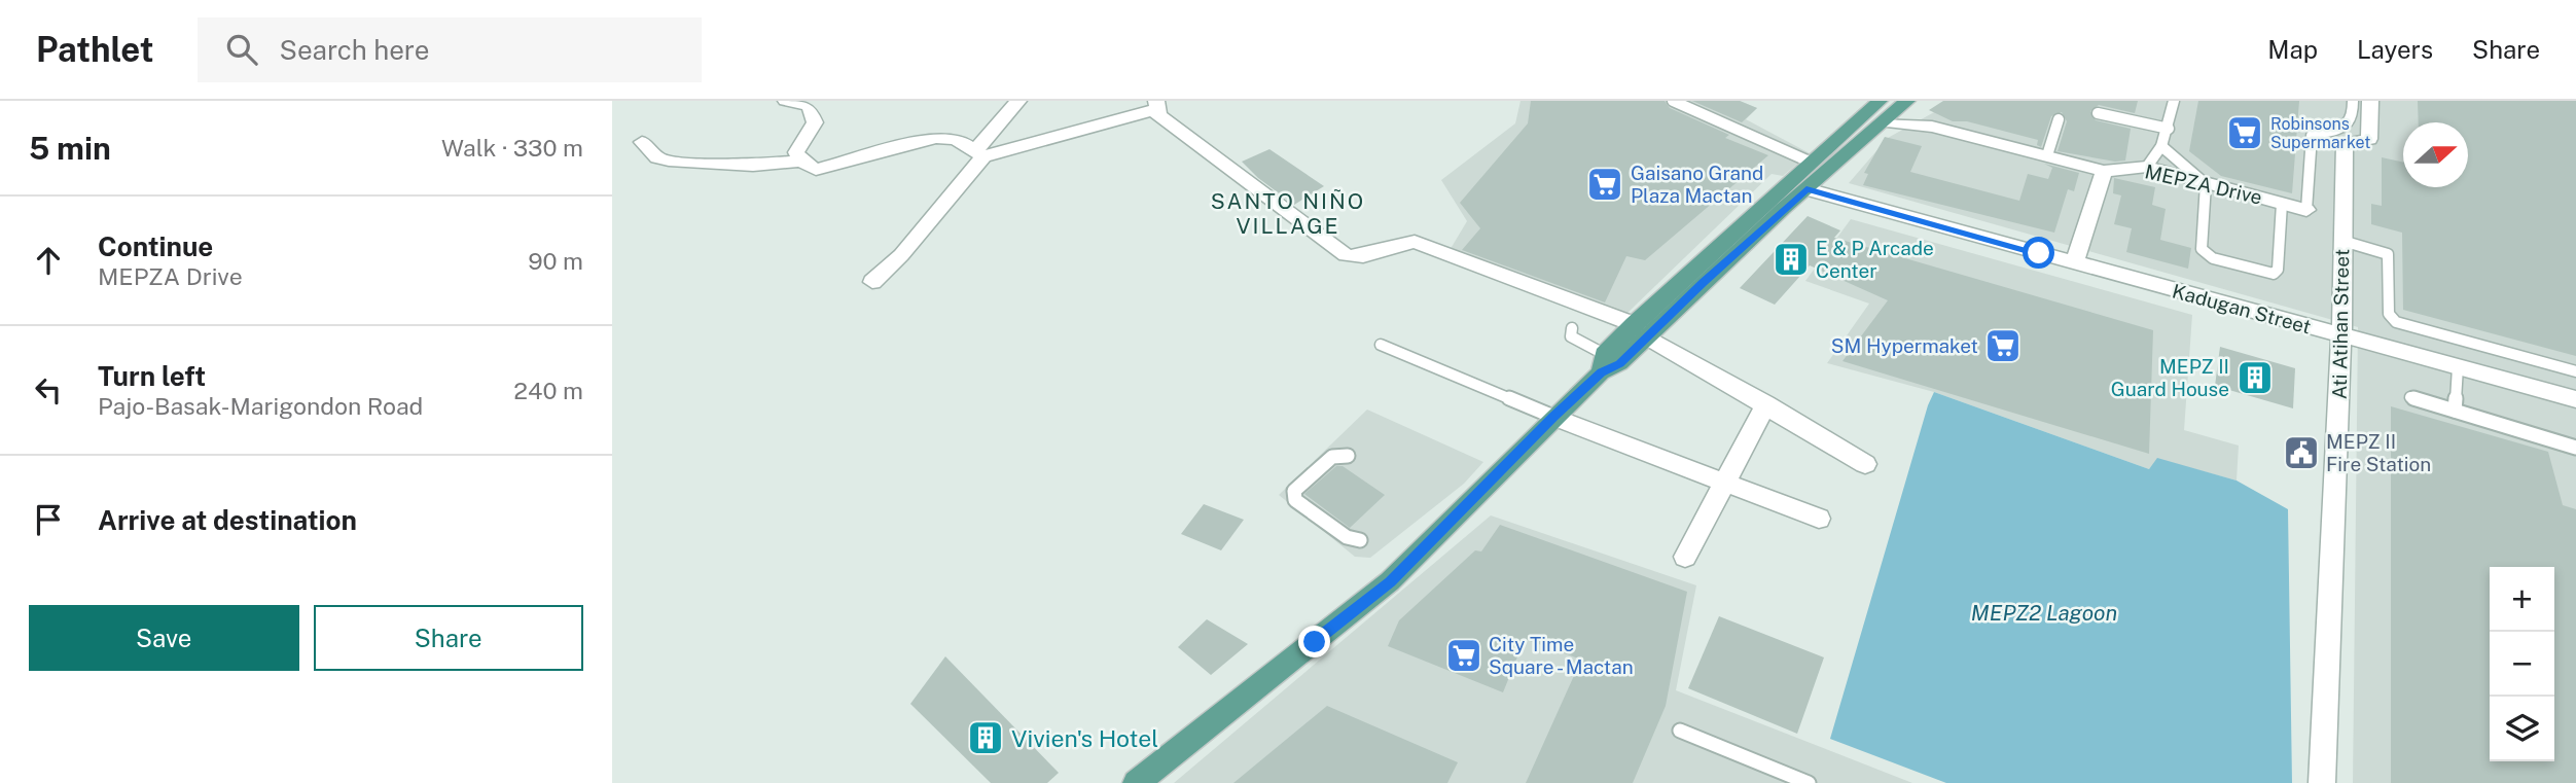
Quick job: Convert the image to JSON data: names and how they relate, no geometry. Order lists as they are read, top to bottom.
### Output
{
  "streets": {
    "street": ["MEPZA Drive", "Kadugan Street", "Ati Atihan Street"]
  },
  "crossings": [
    ["Kadugan Street", "Ati Atihan Street"]
  ],
  "districts": ["SANTO NIÑO VILLAGE"],
  "water": ["MEPZ2 Lagoon"],
  "places": {
    "supermarket": [
      "Robinsons Supermarket",
      "Gaisano Grand Plaza Mactan",
      "SM Hypermaket",
      "City Time Square - Mactan"
    ],
    "building": ["E & P Arcade Center", "MEPZ II Guard House", "Vivien's Hotel"],
    "public building": ["MEPZ II Fire Station"]
  },
  "north": "right",
  "page": {
    "header": "Pathlet",
    "search": "Search here",
    "nav": ["Map", "Layers", "Share"],
    "heading": ["5 min", "Walk · 330 m"],
    "list": [
      ["Continue", "MEPZA Drive", "90 m"],
      ["Turn left", "Pajo-Basak-Marigondon Road", "240 m"],
      "Arrive at destination"
    ],
    "map_buttons": ["+", "−"],
    "buttons": ["Save", "Share"]
  }
}
